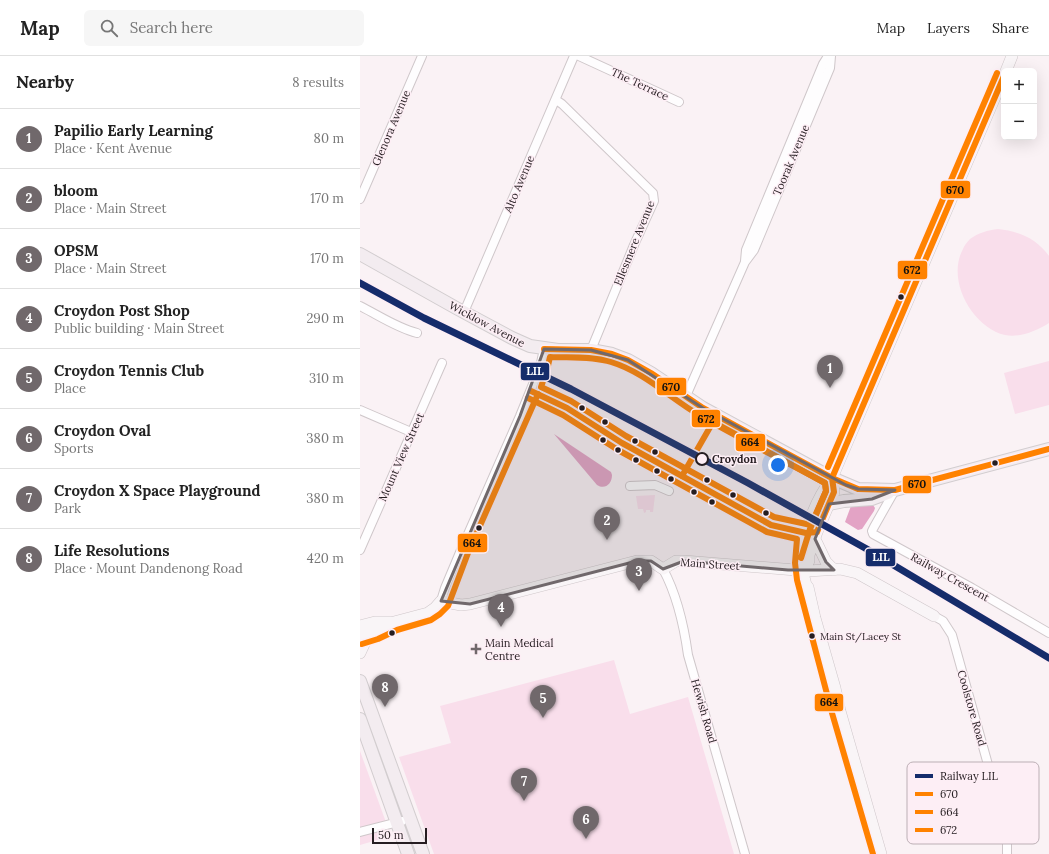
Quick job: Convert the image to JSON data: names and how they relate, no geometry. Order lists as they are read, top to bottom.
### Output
{
  "streets": {
    "main road": ["Wicklow Avenue"],
    "street": [
      "The Terrace",
      "Glenora Avenue",
      "Toorak Avenue",
      "Alto Avenue",
      "Ellesmere Avenue",
      "Mount View Street",
      "Main Street",
      "Railway Crescent",
      "Coolstore Road",
      "Hewish Road"
    ]
  },
  "crossings": [
    ["Toorak Avenue", "Wicklow Avenue"],
    ["Alto Avenue", "Ellesmere Avenue"],
    ["Alto Avenue", "Wicklow Avenue"],
    ["Ellesmere Avenue", "Wicklow Avenue"],
    ["Wicklow Avenue", "Railway Crescent"],
    ["Main Street", "Coolstore Road"],
    ["Main Street", "Hewish Road"]
  ],
  "places": {
    "other": ["Croydon", "Main St/Lacey St"],
    "health": ["Main Medical Centre"]
  },
  "lines": [
    "transit line 672",
    "transit line 670",
    "rail line LIL",
    "transit line 664"
  ],
  "legend": [
    "Railway LIL",
    "670",
    "664",
    "672"
  ],
  "scale_bar": "50 m",
  "page": {
    "header": "Map",
    "search": "Search here",
    "nav": ["Map", "Layers", "Share"],
    "heading": ["Nearby", "8 results"],
    "map_buttons": ["+", "−"],
    "list": [
      {
        "mark": "1",
        "name": "Papilio Early Learning",
        "note": "Place · Kent Avenue",
        "value": "80 m"
      },
      {
        "mark": "2",
        "name": "bloom",
        "note": "Place · Main Street",
        "value": "170 m"
      },
      {
        "mark": "3",
        "name": "OPSM",
        "note": "Place · Main Street",
        "value": "170 m"
      },
      {
        "mark": "4",
        "name": "Croydon Post Shop",
        "note": "Public building · Main Street",
        "value": "290 m"
      },
      {
        "mark": "5",
        "name": "Croydon Tennis Club",
        "note": "Place",
        "value": "310 m"
      },
      {
        "mark": "6",
        "name": "Croydon Oval",
        "note": "Sports",
        "value": "380 m"
      },
      {
        "mark": "7",
        "name": "Croydon X Space Playground",
        "note": "Park",
        "value": "380 m"
      },
      {
        "mark": "8",
        "name": "Life Resolutions",
        "note": "Place · Mount Dandenong Road",
        "value": "420 m"
      }
    ],
    "pins": [
      "1",
      "2",
      "3",
      "4",
      "8",
      "5",
      "7",
      "6"
    ],
    "scale": "50 m"
  }
}
